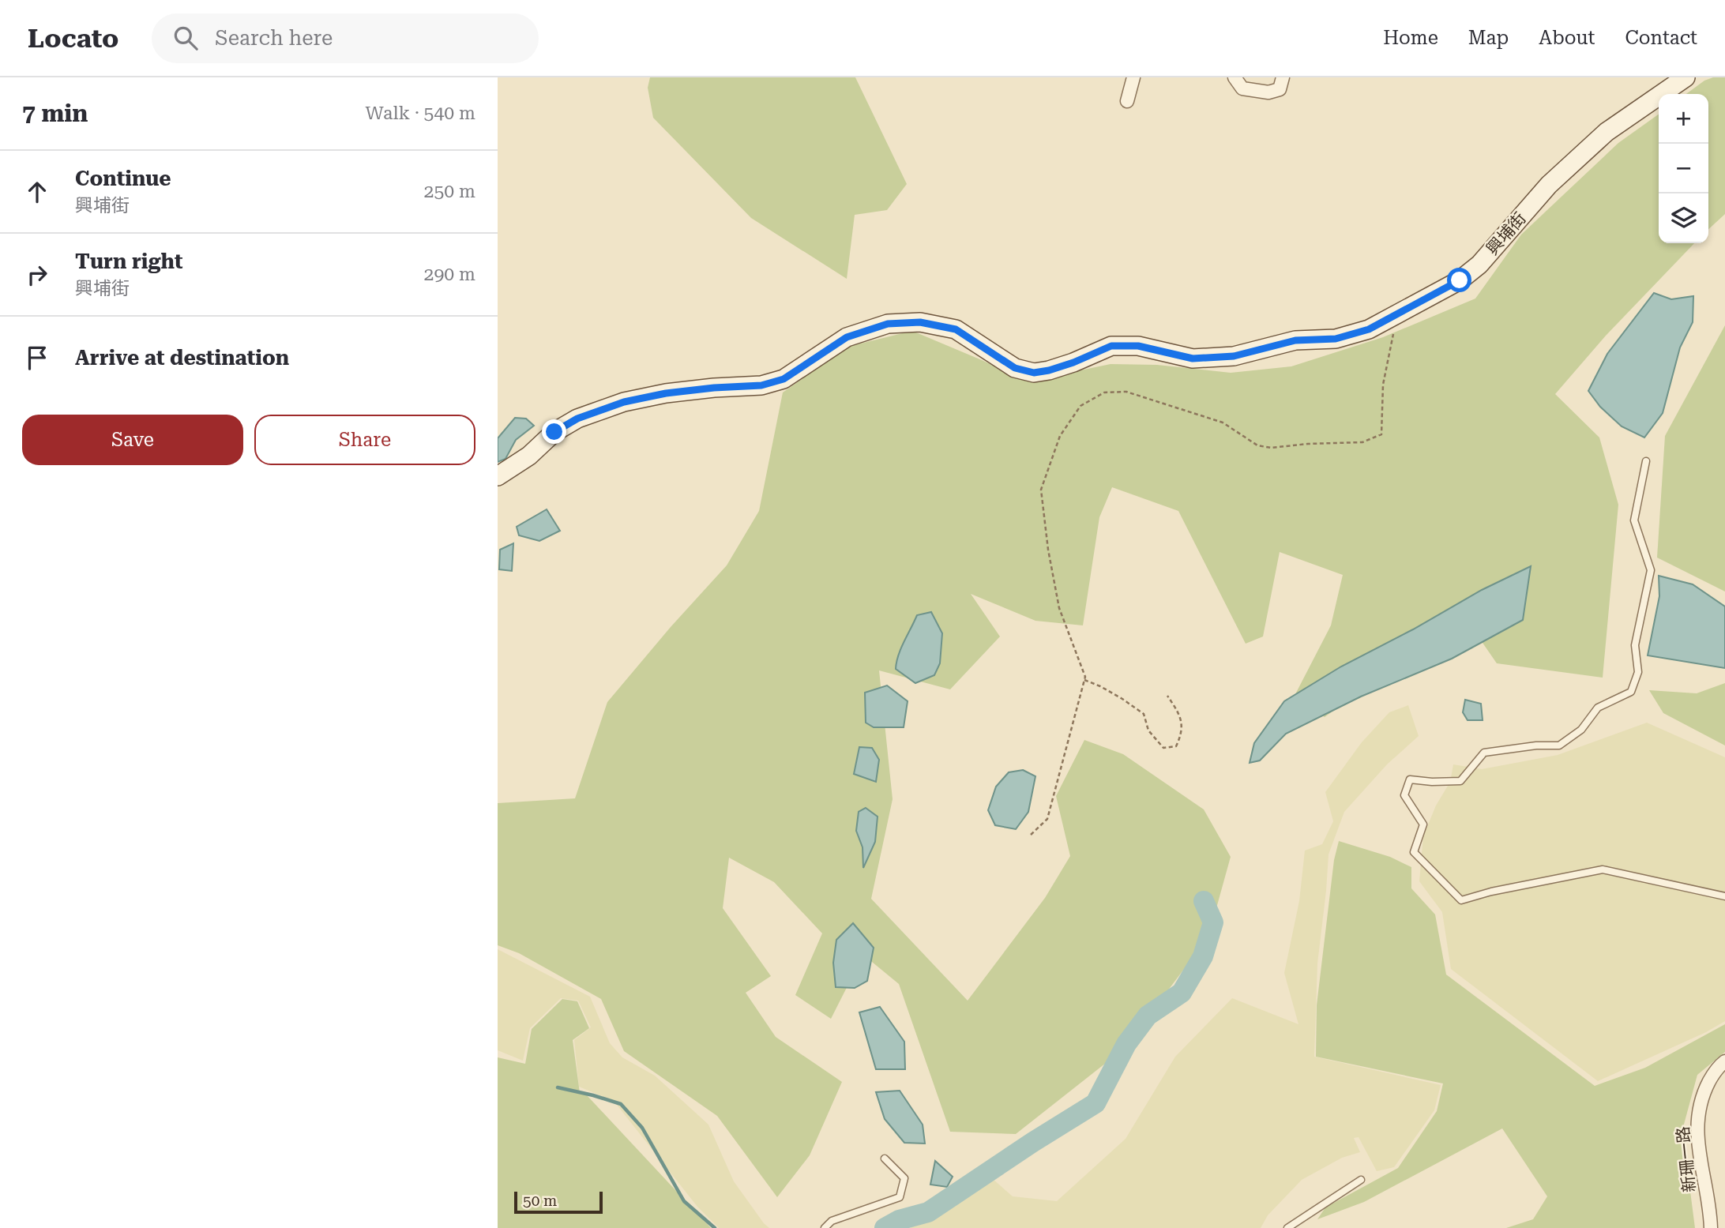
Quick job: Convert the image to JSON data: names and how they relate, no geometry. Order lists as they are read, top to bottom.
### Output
{
  "streets": {
    "street": ["興埔街", "新珊一路"]
  },
  "scale_bar": "50 m",
  "page": {
    "header": "Locato",
    "search": "Search here",
    "nav": [
      "Home",
      "Map",
      "About",
      "Contact"
    ],
    "heading": ["7 min", "Walk · 540 m"],
    "map_buttons": ["+", "−"],
    "list": [
      ["Continue", "興埔街", "250 m"],
      ["Turn right", "興埔街", "290 m"],
      "Arrive at destination"
    ],
    "buttons": ["Save", "Share"],
    "scale": "50 m"
  }
}
